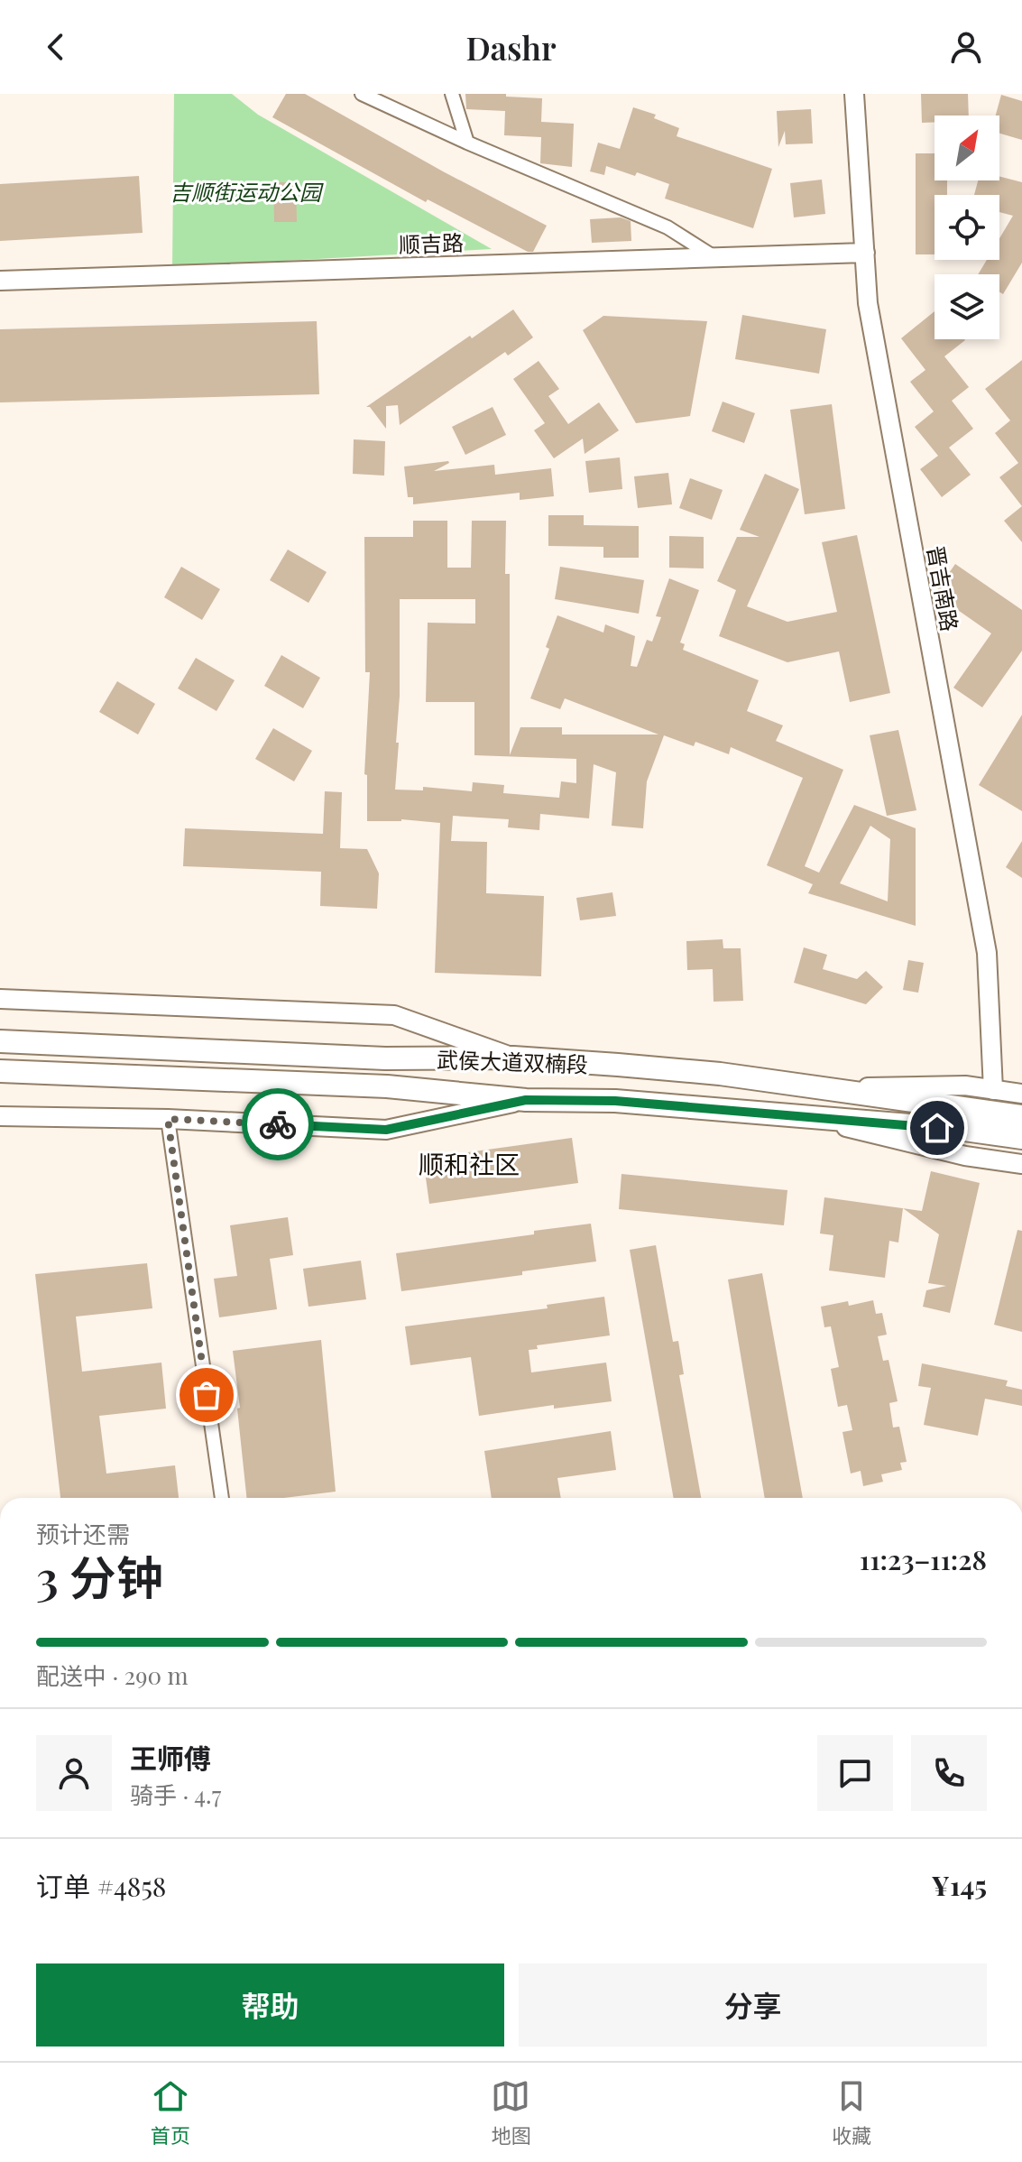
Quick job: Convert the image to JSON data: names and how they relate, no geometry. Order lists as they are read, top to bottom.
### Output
{
  "streets": {
    "main road": ["武侯大道双楠段"],
    "street": ["顺吉路", "晋吉南路"]
  },
  "crossings": [
    ["顺吉路", "晋吉南路"]
  ],
  "districts": ["顺和社区"],
  "parks": ["吉顺街运动公园"],
  "north": "top right",
  "page": {
    "header": "Dashr",
    "heading": ["3 分钟", "预计还需", "11:23–11:28"],
    "panel": [
      "王师傅",
      "骑手 · 4.7",
      "订单 #4858",
      "¥145"
    ],
    "bar": "配送中 · 290 m",
    "buttons": ["帮助", "分享"],
    "tabs": ["首页", "地图", "收藏"]
  }
}
